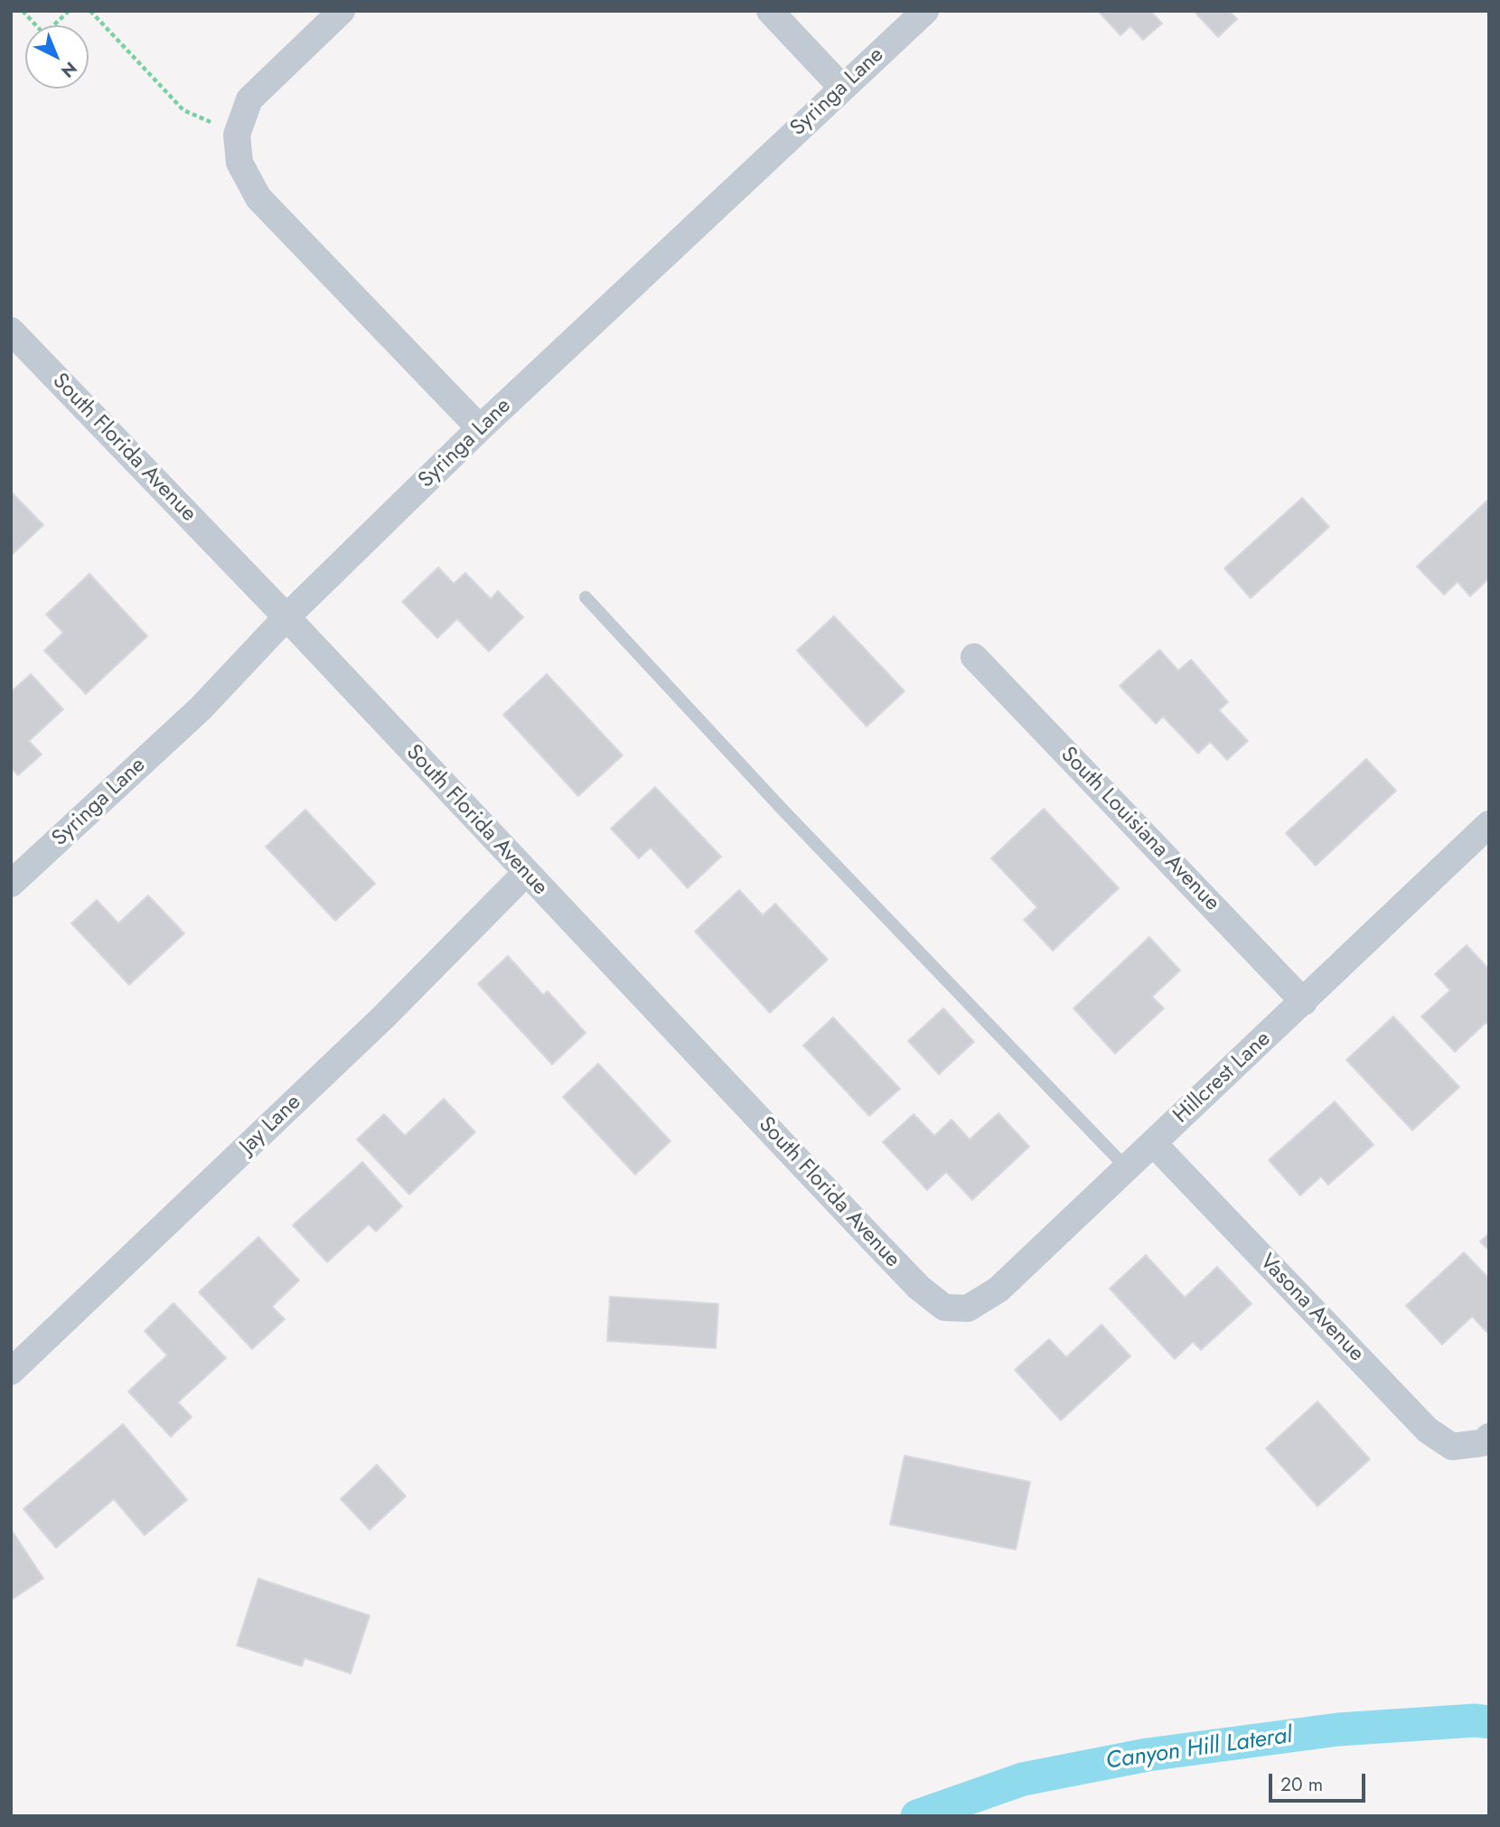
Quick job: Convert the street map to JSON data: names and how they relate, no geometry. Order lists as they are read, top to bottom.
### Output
{
  "streets": {
    "street": [
      "Syringa Lane",
      "South Florida Avenue",
      "South Louisiana Avenue",
      "Hillcrest Lane",
      "Jay Lane",
      "Vasona Avenue"
    ]
  },
  "crossings": [
    ["Syringa Lane", "South Florida Avenue"],
    ["South Florida Avenue", "Hillcrest Lane"],
    ["South Florida Avenue", "Jay Lane"],
    ["South Louisiana Avenue", "Hillcrest Lane"],
    ["Hillcrest Lane", "Vasona Avenue"]
  ],
  "water": ["Canyon Hill Lateral"],
  "scale_bar": "20 m",
  "north": "bottom right"
}
